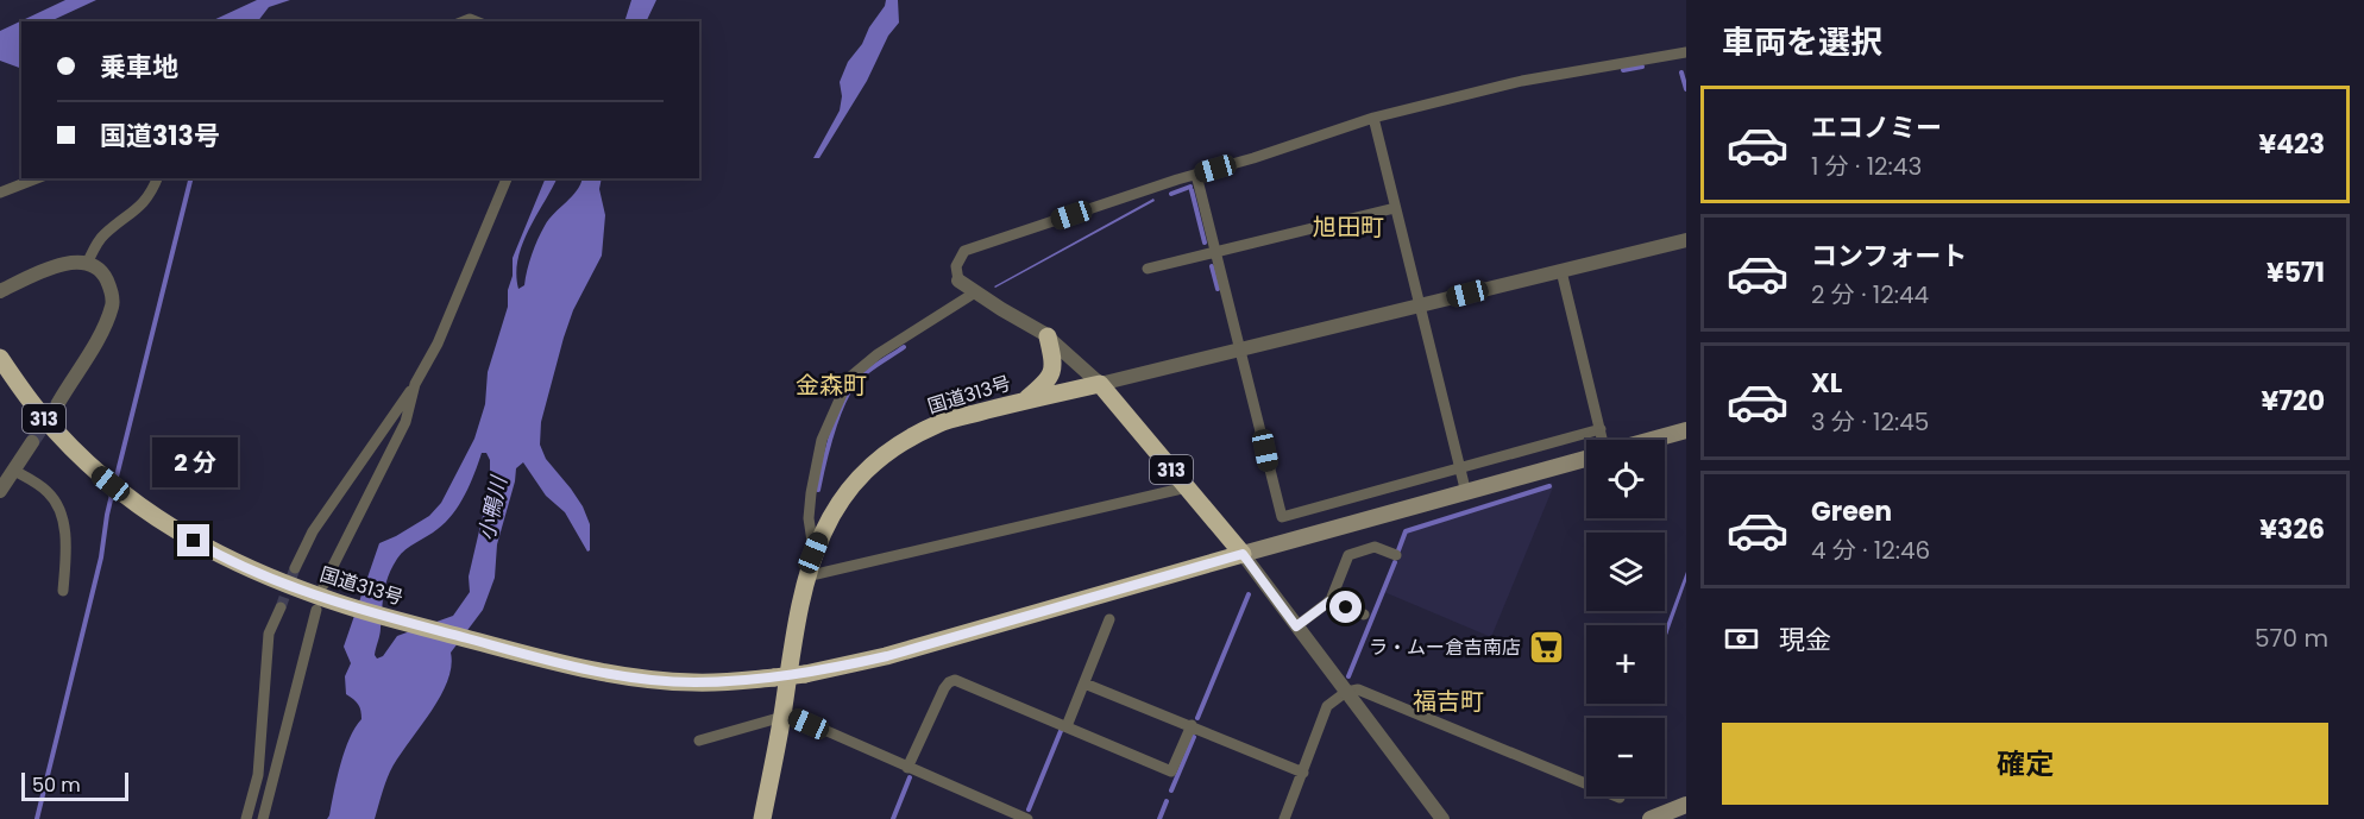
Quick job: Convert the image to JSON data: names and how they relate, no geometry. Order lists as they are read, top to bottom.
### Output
{
  "streets": {
    "highway": ["国道313号", "313"]
  },
  "crossings": [
    ["国道313号", "313"]
  ],
  "districts": ["旭田町", "金森町", "福吉町"],
  "water": ["小鴨川"],
  "places": {
    "supermarket": ["ラ・ムー倉吉南店"]
  },
  "scale_bar": "50 m",
  "page": {
    "heading": "車両を選択",
    "banner": ["乗車地", "国道313号"],
    "list": [
      {
        "name": "エコノミー",
        "note": "1 分 · 12:43",
        "value": "¥423"
      },
      {
        "name": "コンフォート",
        "note": "2 分 · 12:44",
        "value": "¥571"
      },
      {
        "name": "XL",
        "note": "3 分 · 12:45",
        "value": "¥720"
      },
      {
        "name": "Green",
        "note": "4 分 · 12:46",
        "value": "¥326"
      }
    ],
    "bubble": "2 分",
    "map_buttons": ["+", "−"],
    "pay": ["現金", "570 m"],
    "buttons": "確定",
    "scale": "50 m"
  }
}
